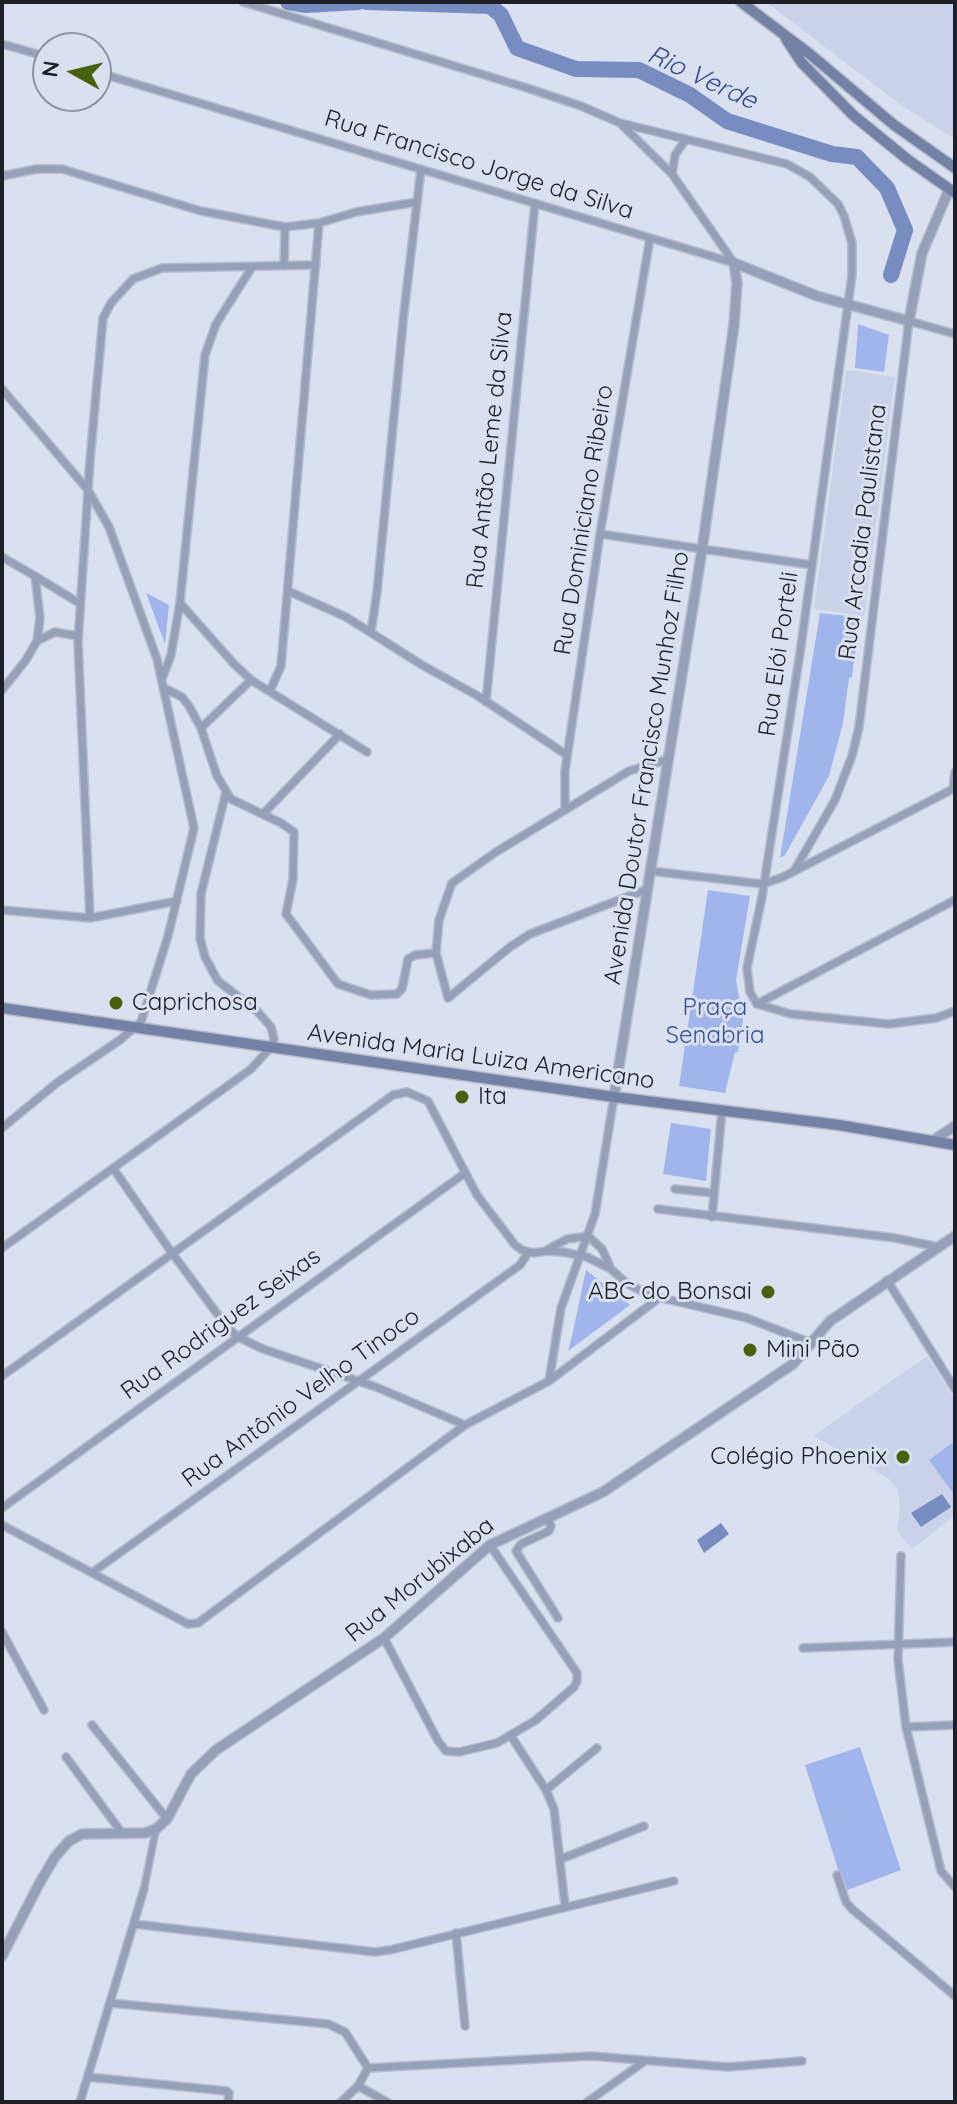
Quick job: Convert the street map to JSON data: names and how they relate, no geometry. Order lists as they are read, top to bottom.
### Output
{
  "streets": {
    "main road": ["Avenida Maria Luiza Americano"],
    "street": [
      "Rua Francisco Jorge da Silva",
      "Rua Antão Leme da Silva",
      "Rua Dominiciano Ribeiro",
      "Rua Arcadia Paulistana",
      "Rua Elói Porteli",
      "Avenida Doutor Francisco Munhoz Filho",
      "Rua Rodriguez Seixas",
      "Rua Antônio Velho Tinoco",
      "Rua Morubixaba"
    ]
  },
  "crossings": [
    ["Rua Francisco Jorge da Silva", "Rua Antão Leme da Silva"],
    ["Rua Francisco Jorge da Silva", "Rua Dominiciano Ribeiro"],
    ["Rua Francisco Jorge da Silva", "Rua Arcadia Paulistana"],
    ["Rua Francisco Jorge da Silva", "Rua Elói Porteli"],
    ["Rua Francisco Jorge da Silva", "Avenida Doutor Francisco Munhoz Filho"],
    ["Avenida Doutor Francisco Munhoz Filho", "Avenida Maria Luiza Americano"]
  ],
  "water": ["Rio Verde"],
  "parks": ["Praça Senabria"],
  "places": [
    "Caprichosa",
    "Ita",
    "ABC do Bonsai",
    "Mini Pão",
    "Colégio Phoenix"
  ],
  "north": "left"
}
